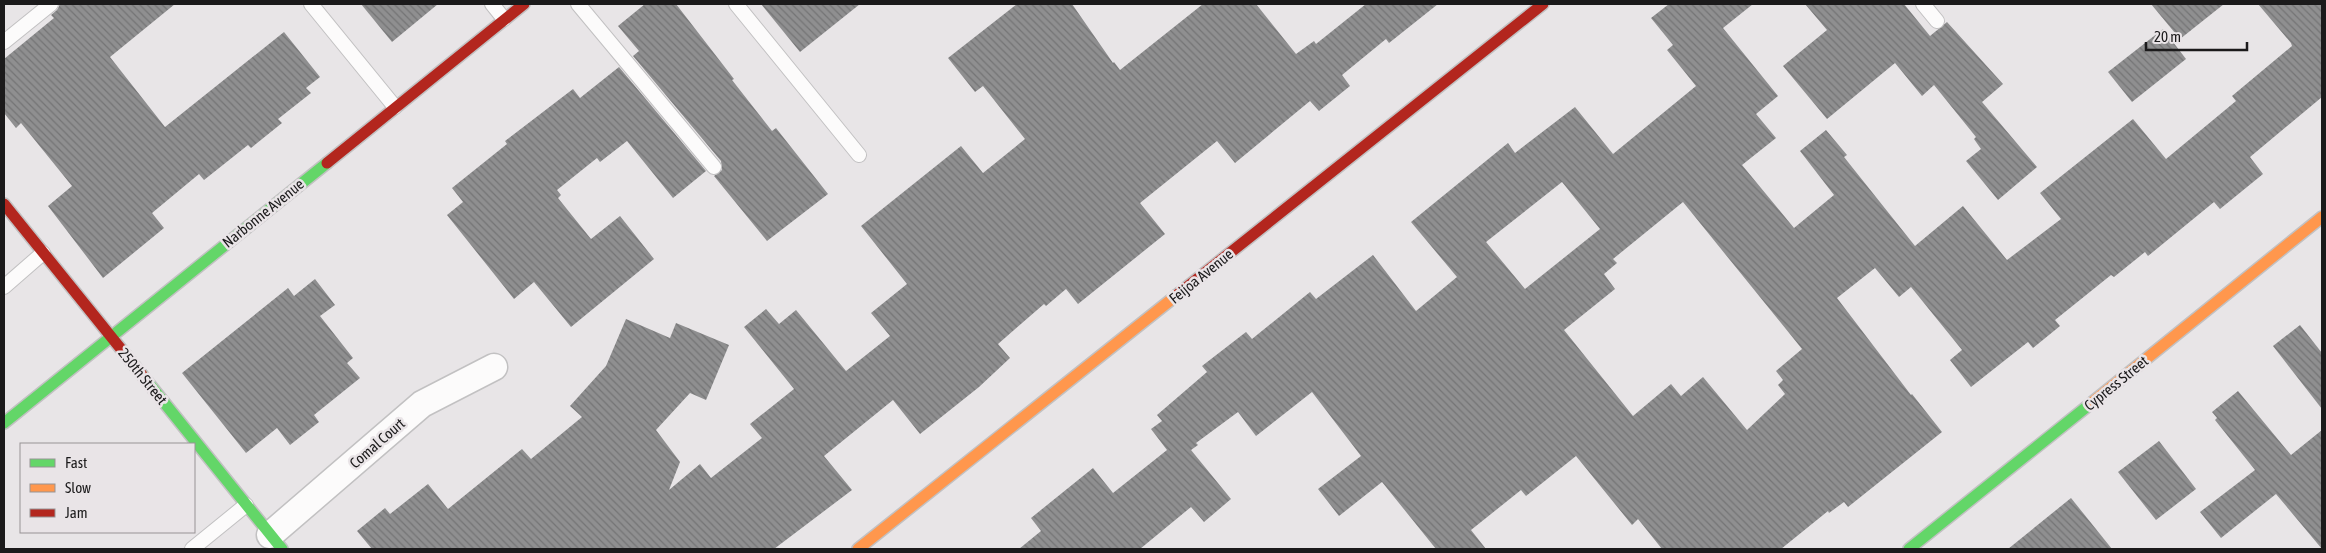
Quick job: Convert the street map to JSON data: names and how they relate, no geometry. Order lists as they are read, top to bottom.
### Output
{
  "streets": {
    "street": [
      "Narbonne Avenue",
      "Feijoa Avenue",
      "250th Street",
      "Cypress Street",
      "Comal Court"
    ]
  },
  "crossings": [
    ["Narbonne Avenue", "250th Street"],
    ["250th Street", "Comal Court"]
  ],
  "legend": ["Fast", "Slow", "Jam"],
  "scale_bar": "20 m"
}
